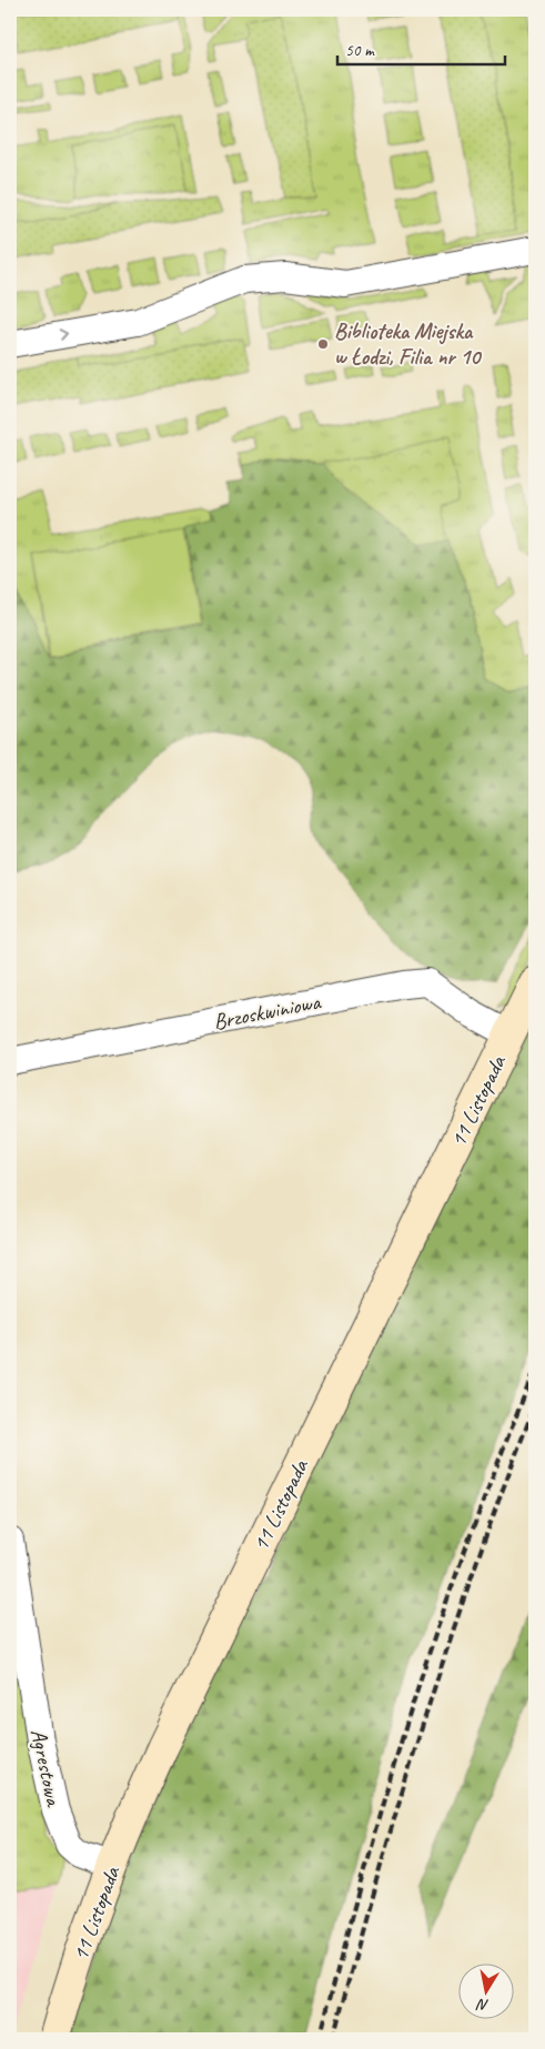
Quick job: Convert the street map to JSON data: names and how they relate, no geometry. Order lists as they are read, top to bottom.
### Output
{
  "streets": {
    "street": ["Brzoskwiniowa", "11 Listopada", "Agrestowa"]
  },
  "crossings": [
    ["Brzoskwiniowa", "11 Listopada"],
    ["11 Listopada", "Agrestowa"]
  ],
  "places": ["Biblioteka Miejska w Łodzi, Filia nr 10"],
  "scale_bar": "50 m",
  "north": "bottom"
}
